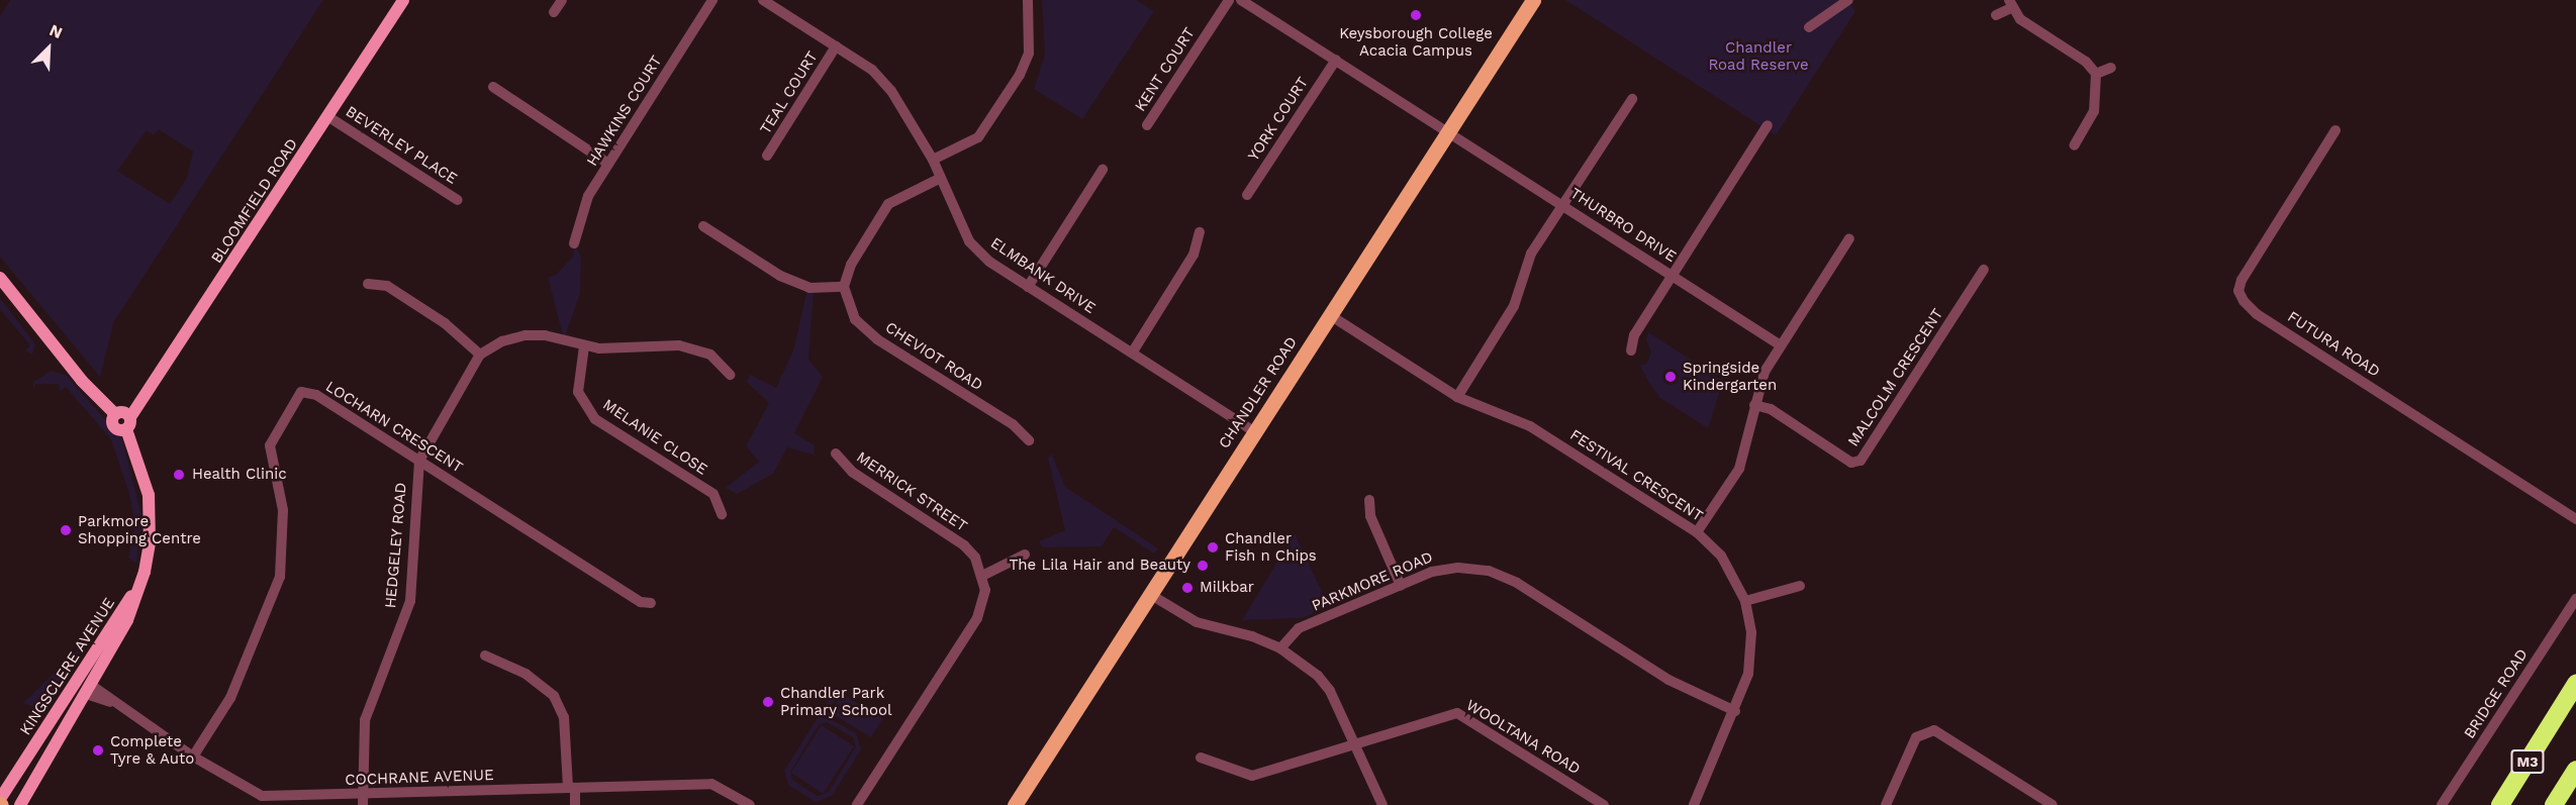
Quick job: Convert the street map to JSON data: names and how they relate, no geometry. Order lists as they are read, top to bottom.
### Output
{
  "streets": {
    "highway": ["M3"],
    "main road": ["BLOOMFIELD ROAD", "CHANDLER ROAD", "KINGSCLERE AVENUE"],
    "street": [
      "KENT COURT",
      "TEAL COURT",
      "HAWKINS COURT",
      "YORK COURT",
      "BEVERLEY PLACE",
      "THURBRO DRIVE",
      "ELMBANK DRIVE",
      "FUTURA ROAD",
      "CHEVIOT ROAD",
      "MALCOLM CRESCENT",
      "LOCHARN CRESCENT",
      "MELANIE CLOSE",
      "FESTIVAL CRESCENT",
      "MERRICK STREET",
      "HEDGELEY ROAD",
      "PARKMORE ROAD",
      "BRIDGE ROAD",
      "WOOLTANA ROAD",
      "COCHRANE AVENUE"
    ]
  },
  "crossings": [
    ["TEAL COURT", "ELMBANK DRIVE"],
    ["YORK COURT", "THURBRO DRIVE"],
    ["BEVERLEY PLACE", "BLOOMFIELD ROAD"],
    ["BLOOMFIELD ROAD", "KINGSCLERE AVENUE"],
    ["THURBRO DRIVE", "CHANDLER ROAD"],
    ["ELMBANK DRIVE", "CHANDLER ROAD"],
    ["CHANDLER ROAD", "FESTIVAL CRESCENT"],
    ["LOCHARN CRESCENT", "HEDGELEY ROAD"],
    ["LOCHARN CRESCENT", "COCHRANE AVENUE"],
    ["FESTIVAL CRESCENT", "PARKMORE ROAD"],
    ["HEDGELEY ROAD", "COCHRANE AVENUE"],
    ["KINGSCLERE AVENUE", "COCHRANE AVENUE"]
  ],
  "parks": ["Chandler Road Reserve"],
  "places": [
    "Keysborough College Acacia Campus",
    "Springside Kindergarten",
    "Health Clinic",
    "Parkmore Shopping Centre",
    "Chandler Fish n Chips",
    "The Lila Hair and Beauty",
    "Milkbar",
    "Chandler Park Primary School",
    "Complete Tyre & Auto"
  ],
  "north": "top right"
}
